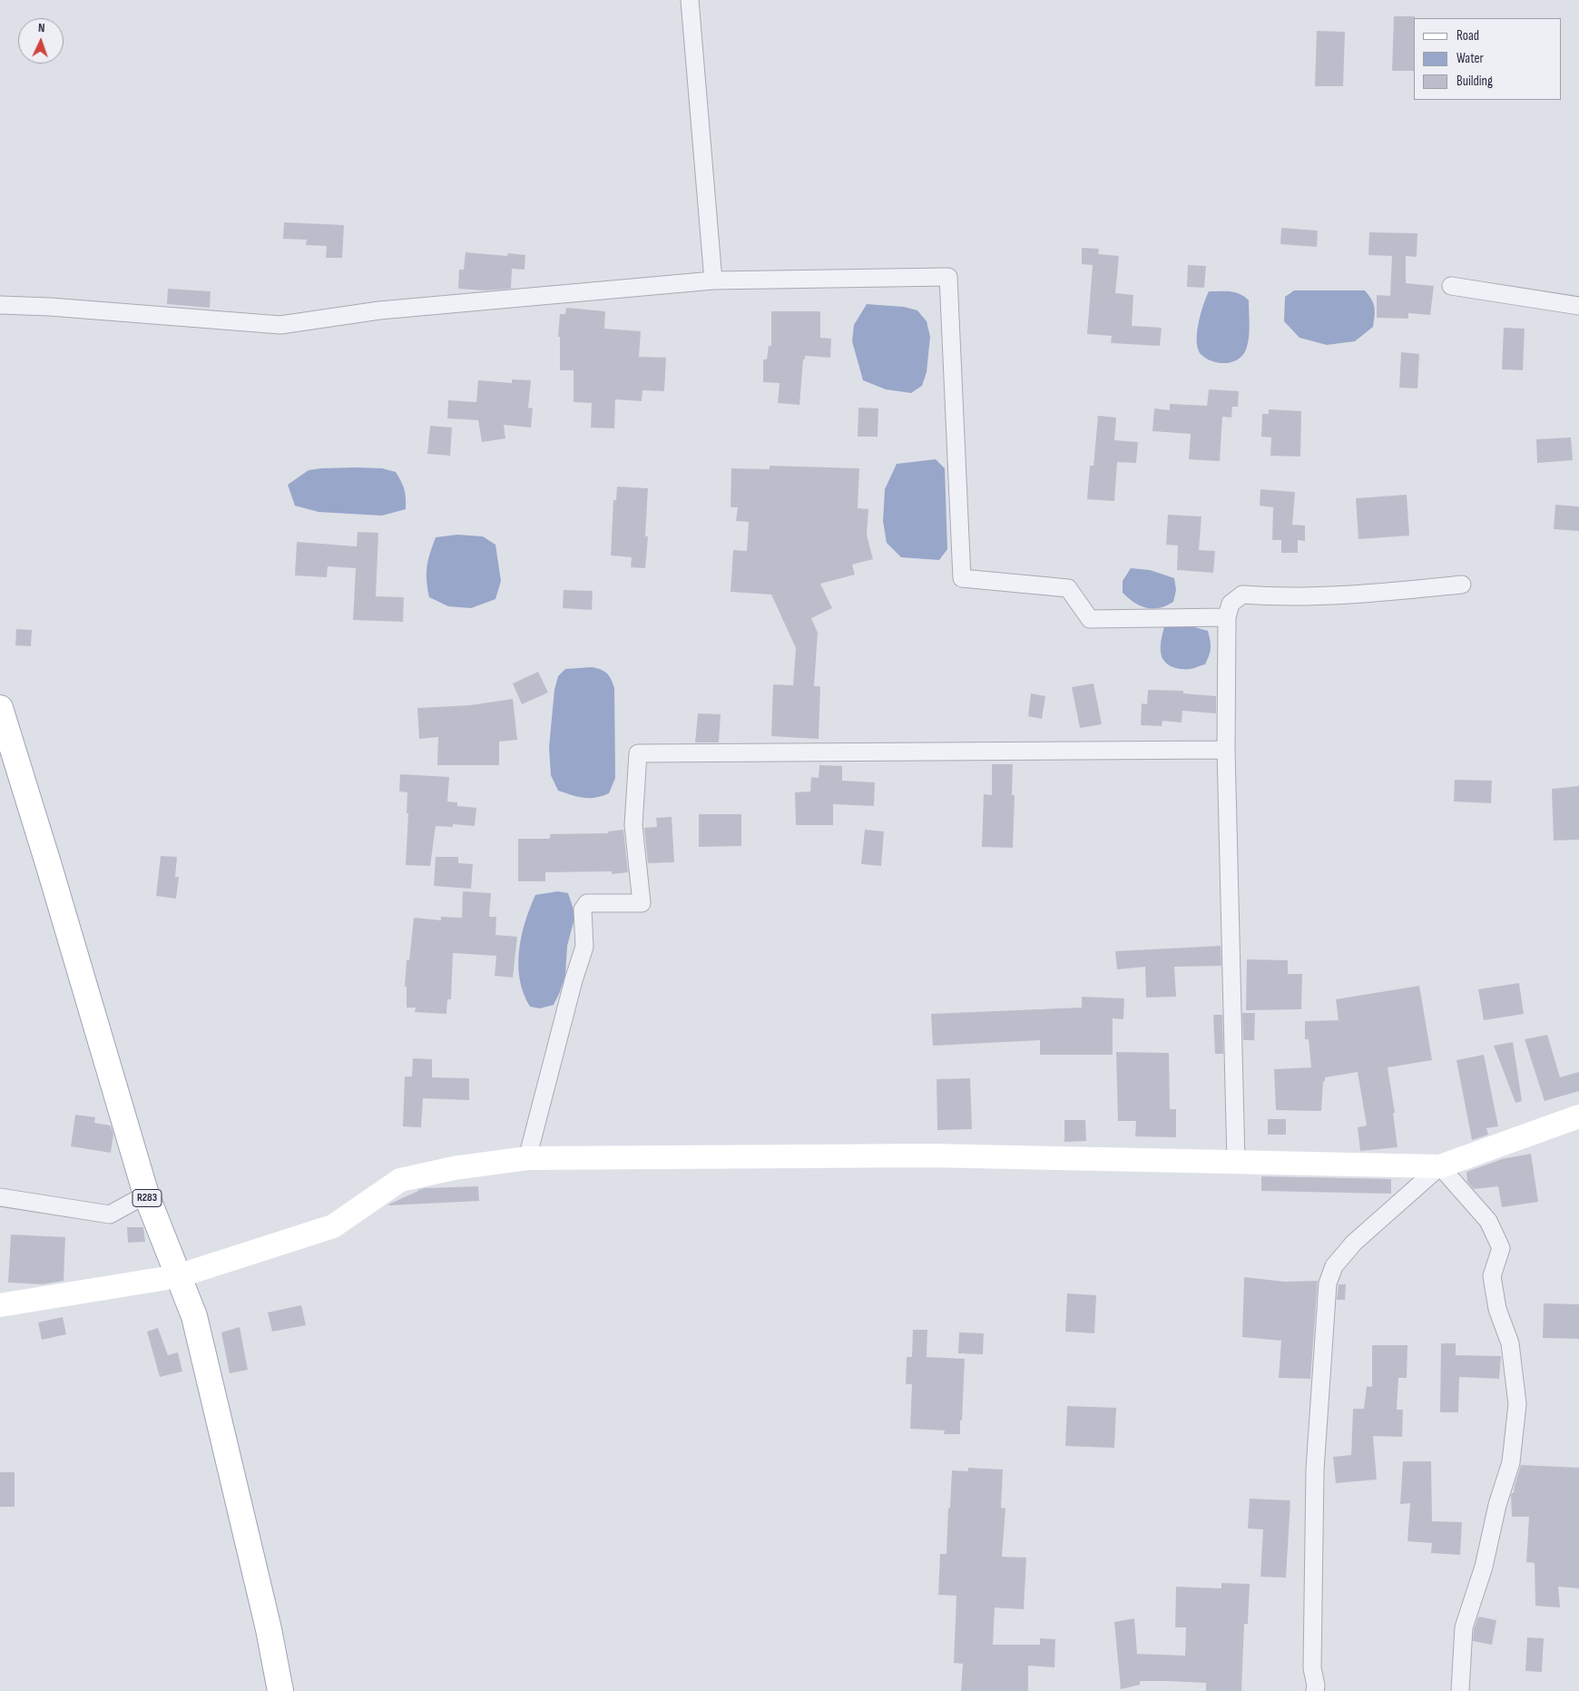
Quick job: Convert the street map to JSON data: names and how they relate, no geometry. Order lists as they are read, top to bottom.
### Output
{
  "streets": {
    "main road": ["R283"]
  },
  "legend": ["Road", "Water", "Building"],
  "north": "top"
}
